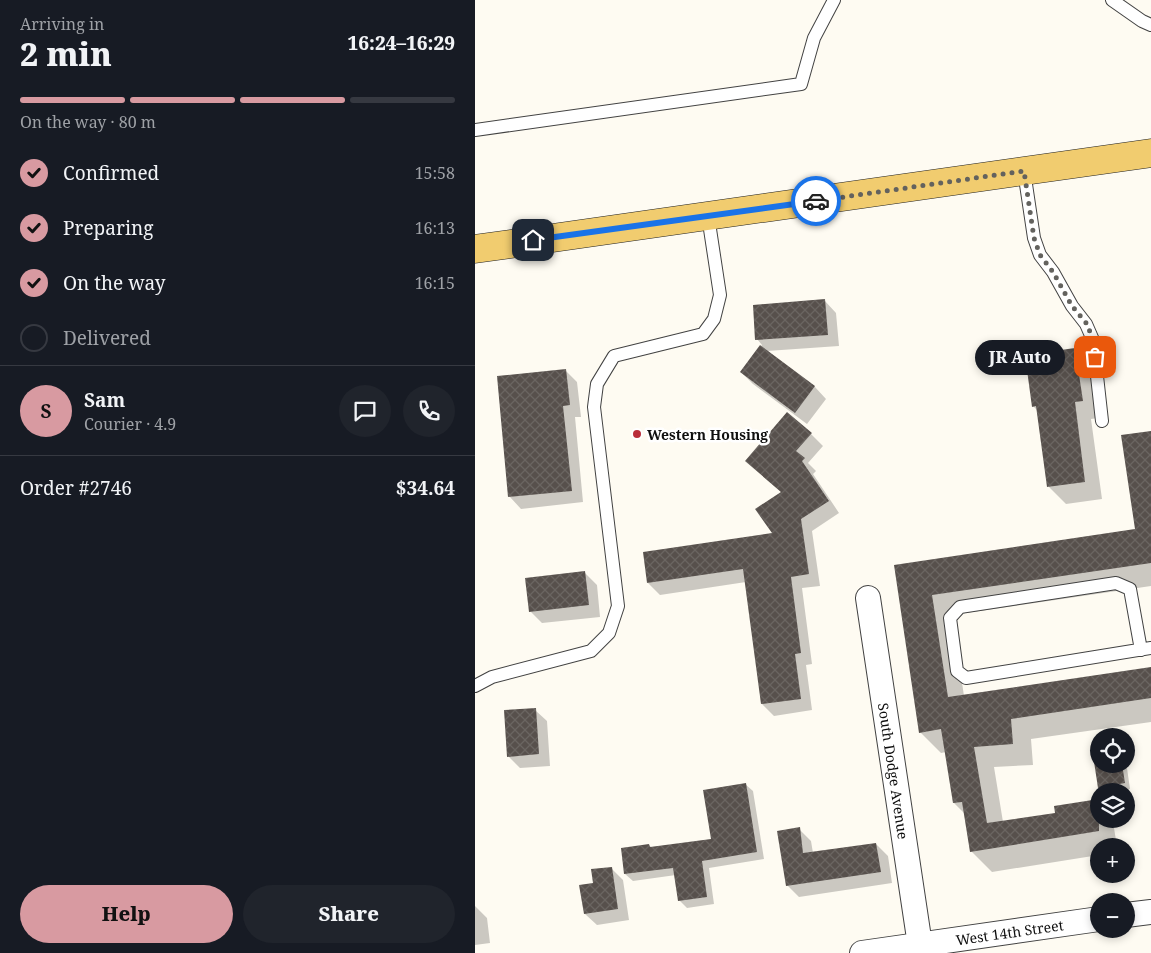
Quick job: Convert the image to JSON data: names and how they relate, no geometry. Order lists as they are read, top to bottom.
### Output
{
  "streets": {
    "street": ["South Dodge Avenue", "West 14th Street"]
  },
  "crossings": [
    ["South Dodge Avenue", "West 14th Street"]
  ],
  "places": ["JR Auto", "Western Housing"],
  "page": {
    "heading": ["2 min", "Arriving in", "16:24–16:29"],
    "panel": [
      "Sam",
      "Courier · 4.9",
      "Order #2746",
      "$34.64"
    ],
    "bar": "On the way · 80 m",
    "list": [
      ["Confirmed", "15:58"],
      ["Preparing", "16:13"],
      ["On the way", "16:15"],
      "Delivered"
    ],
    "bubble": "JR Auto",
    "round": "S",
    "map_buttons": ["+", "−"],
    "buttons": ["Help", "Share"]
  }
}
